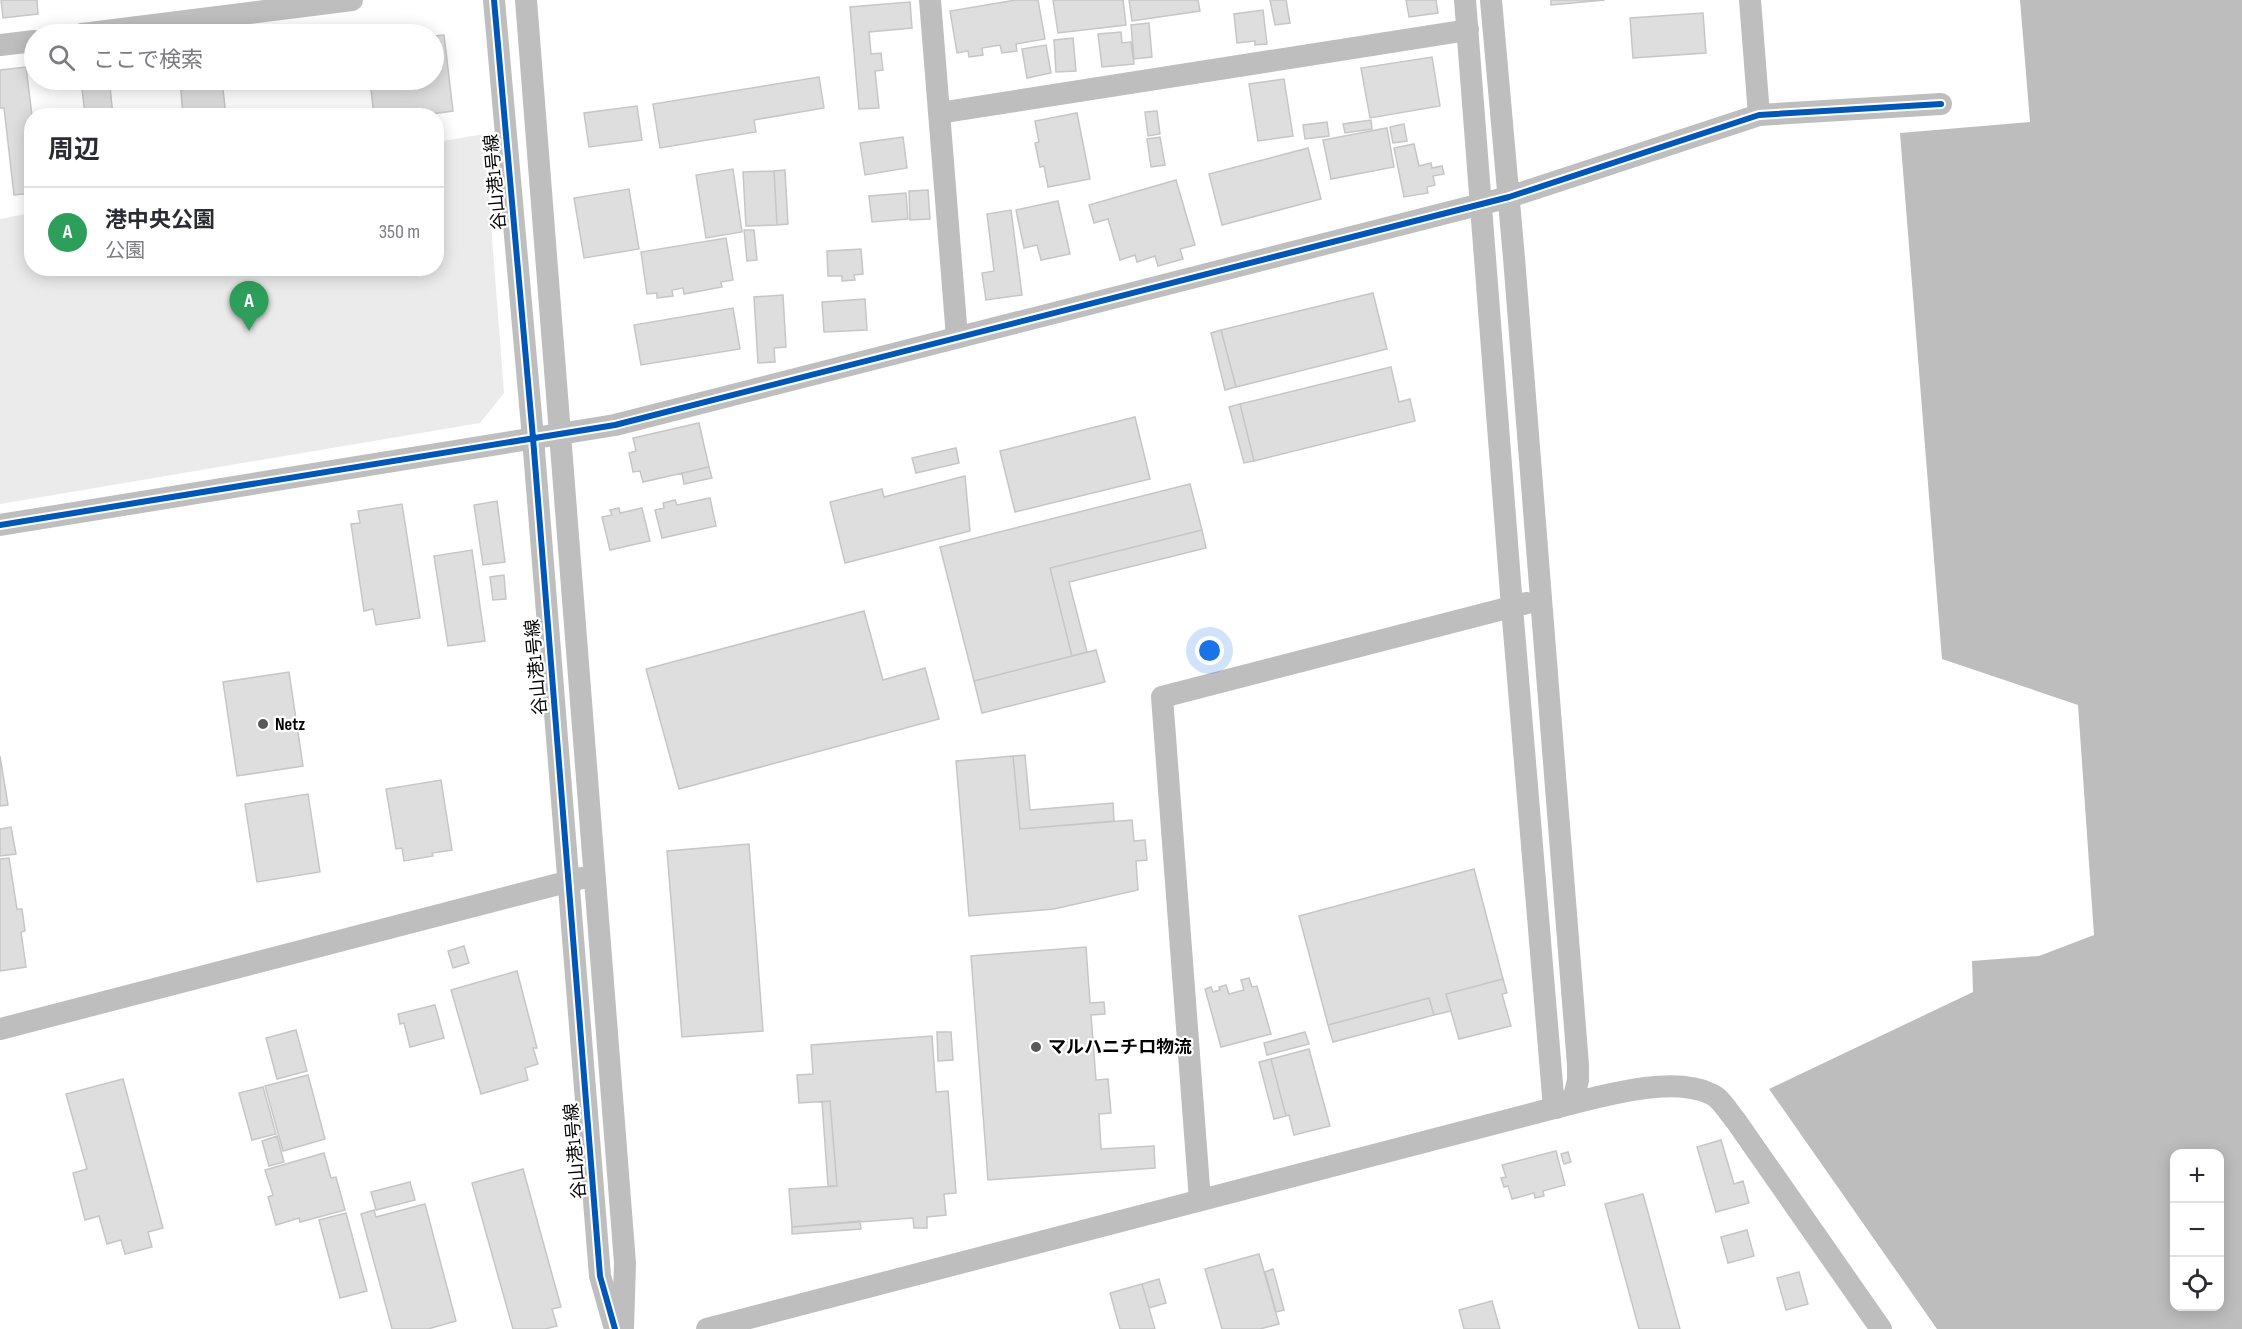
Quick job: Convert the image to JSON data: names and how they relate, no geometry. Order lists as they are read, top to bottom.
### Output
{
  "streets": {
    "street": ["谷山港1号線"]
  },
  "places": ["Netz", "マルハニチロ物流"],
  "page": {
    "search": "ここで検索",
    "heading": "周辺",
    "list": [
      {
        "mark": "A",
        "name": "港中央公園",
        "note": "公園",
        "value": "350 m"
      }
    ],
    "pins": "A",
    "map_buttons": ["+", "−"]
  }
}
